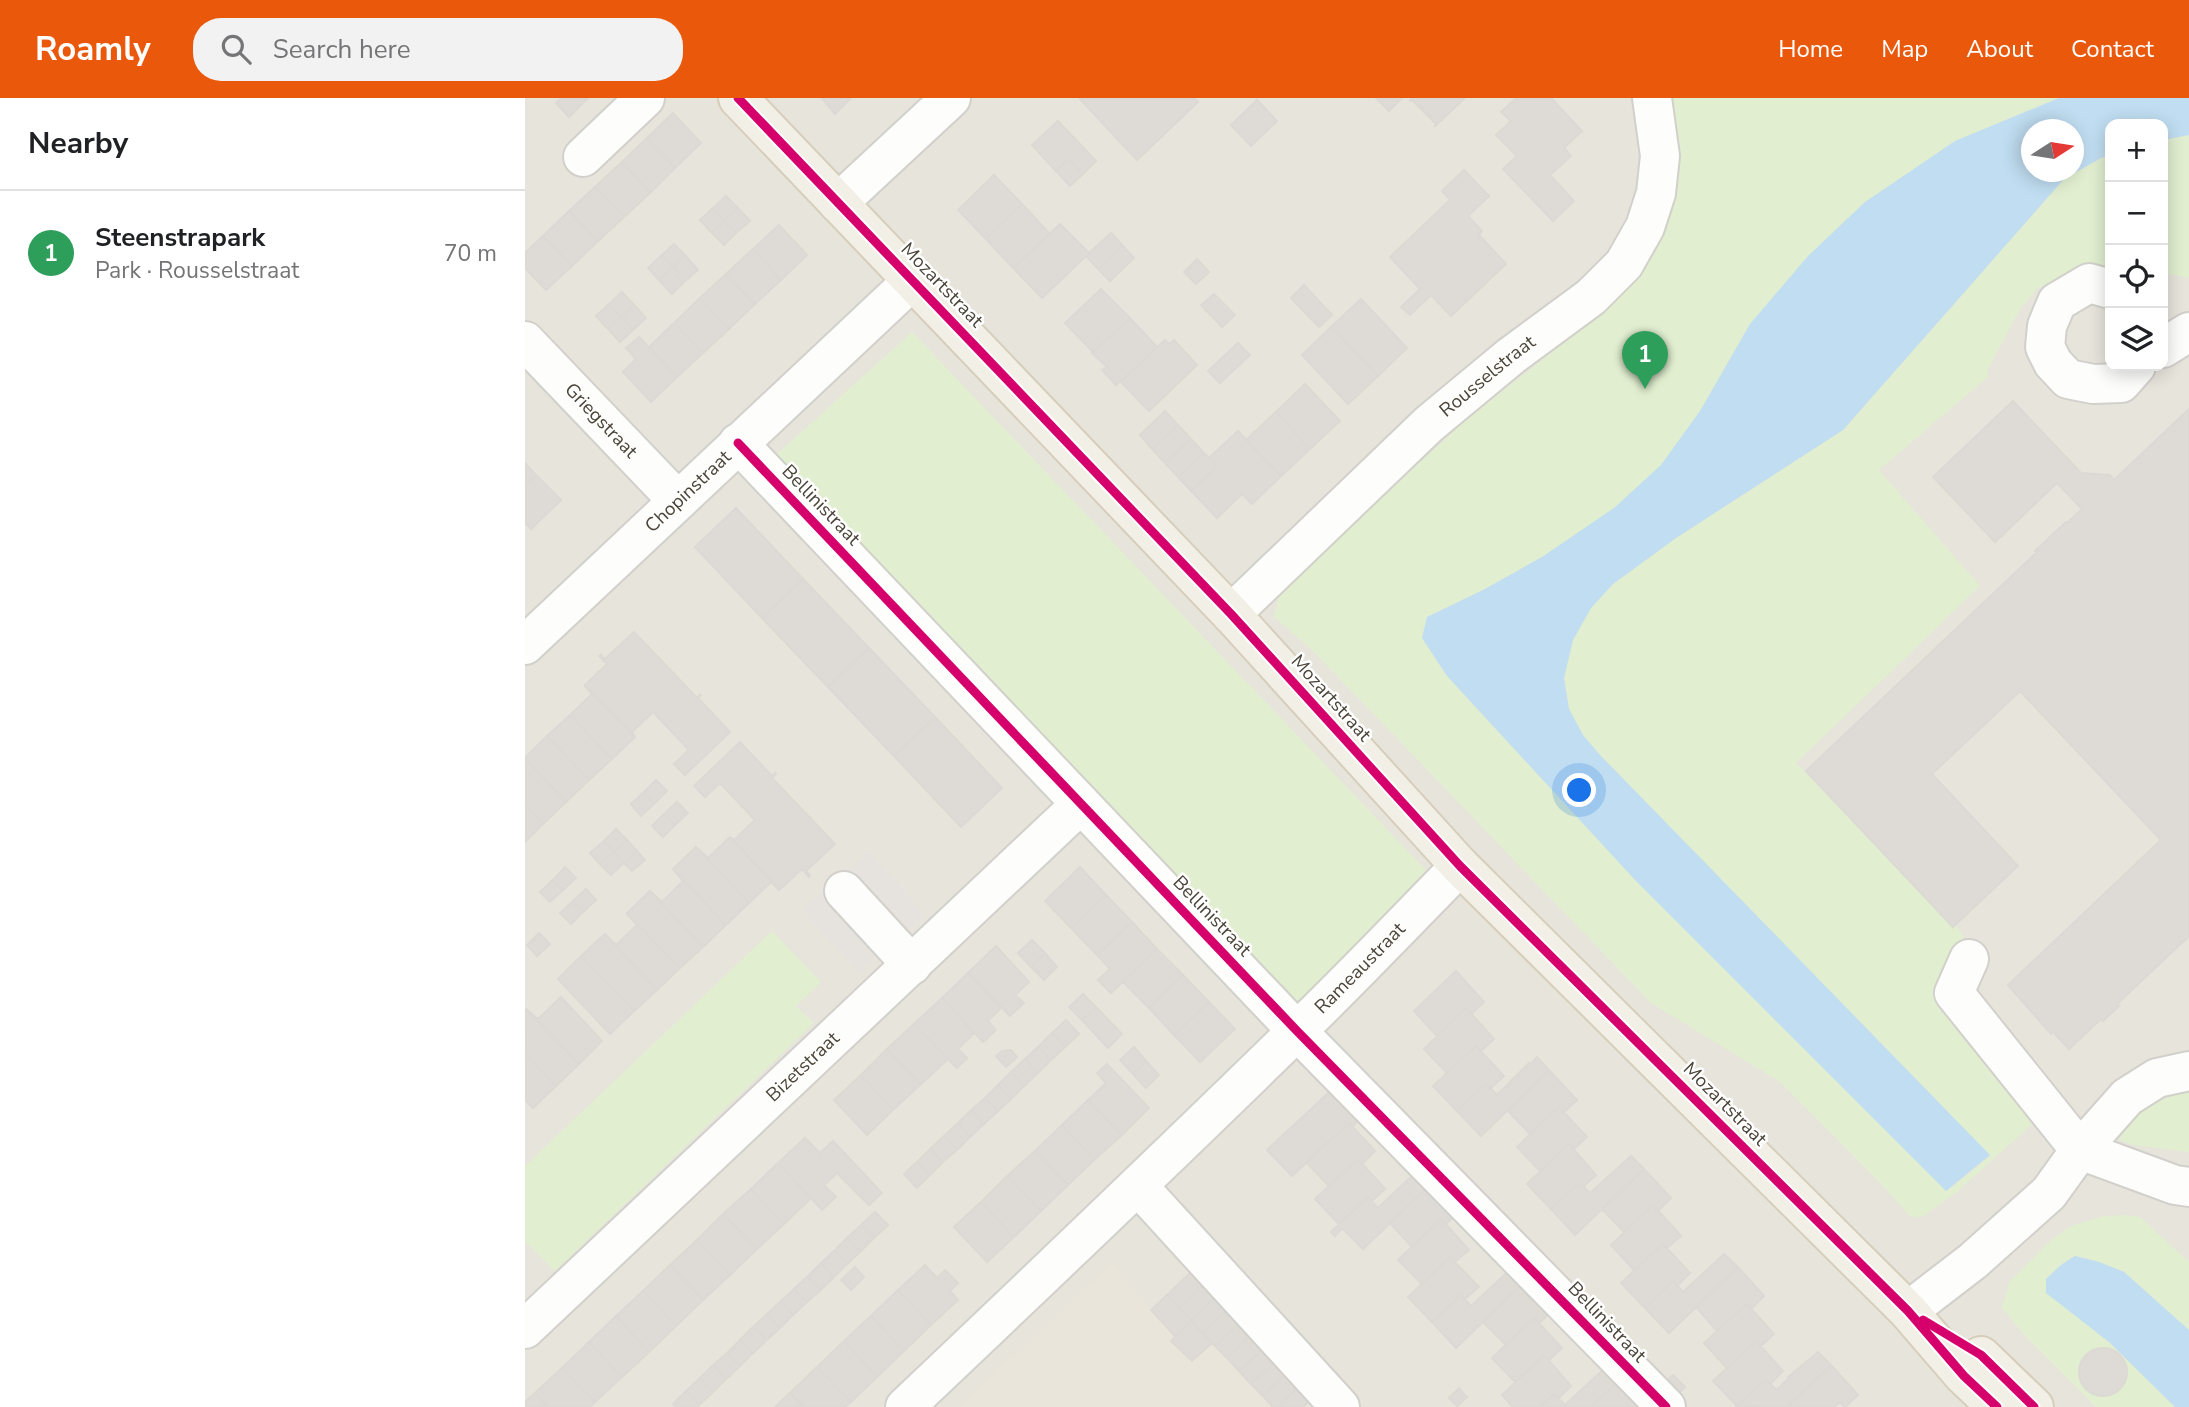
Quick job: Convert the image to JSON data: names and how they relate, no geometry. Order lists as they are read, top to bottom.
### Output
{
  "streets": {
    "main road": ["Mozartstraat"],
    "street": [
      "Rousselstraat",
      "Griegstraat",
      "Chopinstraat",
      "Bellinistraat",
      "Rameaustraat",
      "Bizetstraat"
    ]
  },
  "crossings": [
    ["Mozartstraat", "Rousselstraat"],
    ["Mozartstraat", "Chopinstraat"],
    ["Mozartstraat", "Rameaustraat"],
    ["Griegstraat", "Chopinstraat"],
    ["Chopinstraat", "Bellinistraat"],
    ["Bellinistraat", "Rameaustraat"],
    ["Bellinistraat", "Bizetstraat"]
  ],
  "north": "right",
  "page": {
    "header": "Roamly",
    "search": "Search here",
    "nav": [
      "Home",
      "Map",
      "About",
      "Contact"
    ],
    "heading": "Nearby",
    "map_buttons": ["+", "−"],
    "list": [
      {
        "mark": "1",
        "name": "Steenstrapark",
        "note": "Park · Rousselstraat",
        "value": "70 m"
      }
    ],
    "pins": "1"
  }
}
